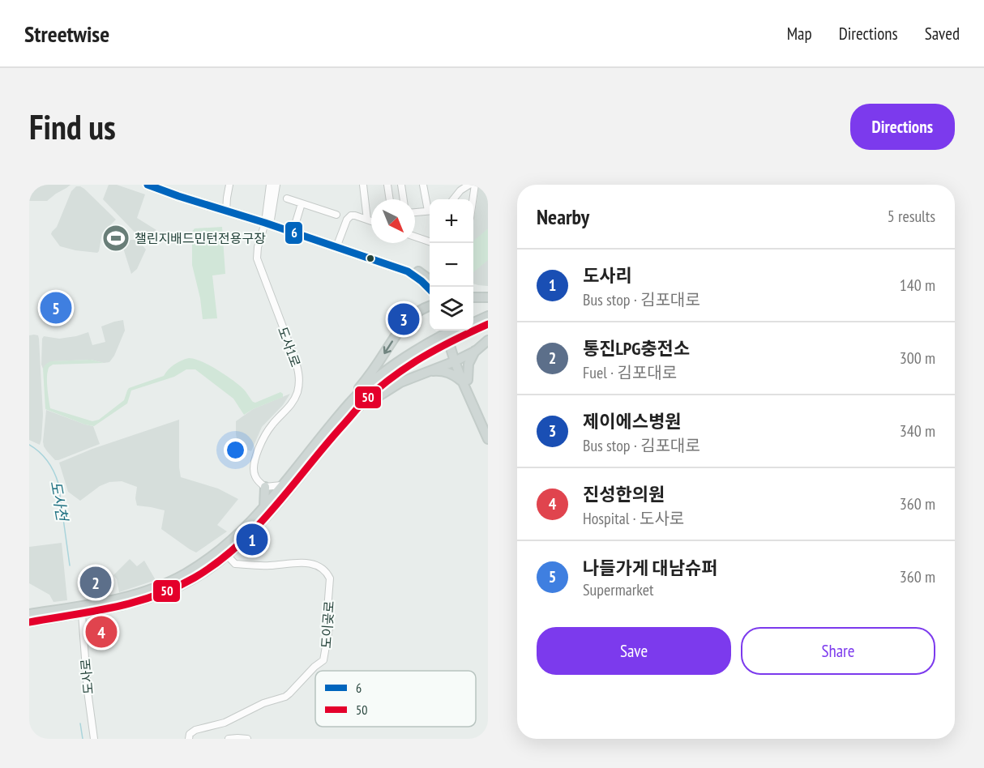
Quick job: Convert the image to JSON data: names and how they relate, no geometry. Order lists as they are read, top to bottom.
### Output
{
  "streets": {
    "street": ["도사1로", "도이곶로", "도사로"]
  },
  "water": ["도사천"],
  "places": {
    "sports": ["챌린지배드민턴전용구장"]
  },
  "lines": ["transit line 6", "transit line 50"],
  "legend": ["6", "50"],
  "north": "bottom right",
  "page": {
    "header": "Streetwise",
    "nav": ["Map", "Directions", "Saved"],
    "buttons": [
      "Directions",
      ["Save", "Share"]
    ],
    "title": "Find us",
    "heading": ["Nearby", "5 results"],
    "map_buttons": ["+", "−"],
    "list": [
      {
        "mark": "1",
        "name": "도사리",
        "note": "Bus stop · 김포대로",
        "value": "140 m"
      },
      {
        "mark": "2",
        "name": "통진LPG충전소",
        "note": "Fuel · 김포대로",
        "value": "300 m"
      },
      {
        "mark": "3",
        "name": "제이에스병원",
        "note": "Bus stop · 김포대로",
        "value": "340 m"
      },
      {
        "mark": "4",
        "name": "진성한의원",
        "note": "Hospital · 도사로",
        "value": "360 m"
      },
      {
        "mark": "5",
        "name": "나들가게 대남슈퍼",
        "note": "Supermarket",
        "value": "360 m"
      }
    ],
    "pins": [
      "5",
      "3",
      "1",
      "2",
      "4"
    ]
  }
}
